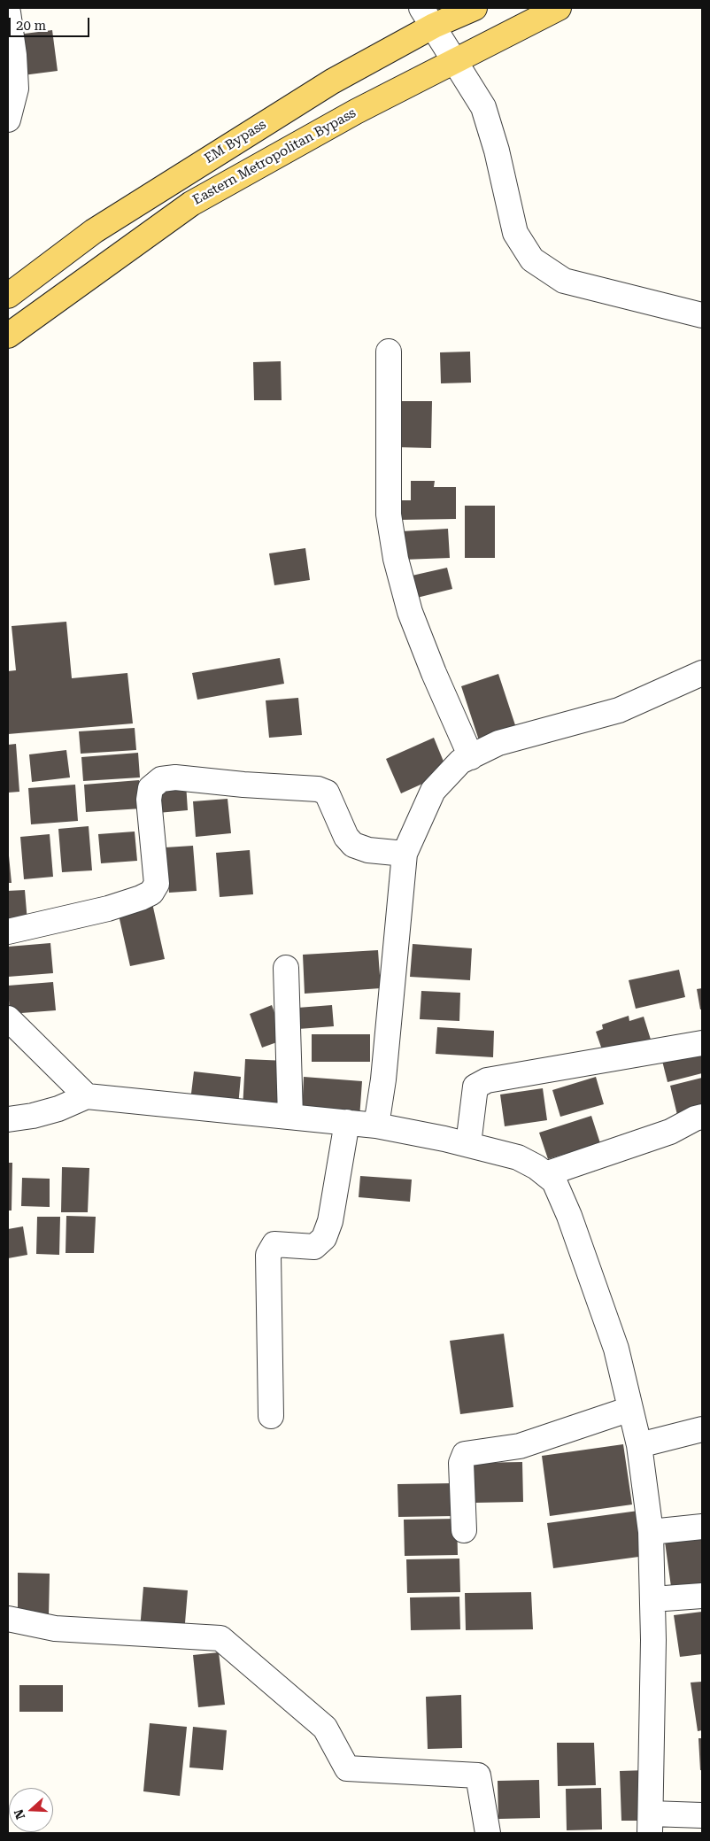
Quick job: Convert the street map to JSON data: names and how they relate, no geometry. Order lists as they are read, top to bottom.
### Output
{
  "streets": {
    "main road": ["EM Bypass", "Eastern Metropolitan Bypass"]
  },
  "scale_bar": "20 m",
  "north": "left"
}
